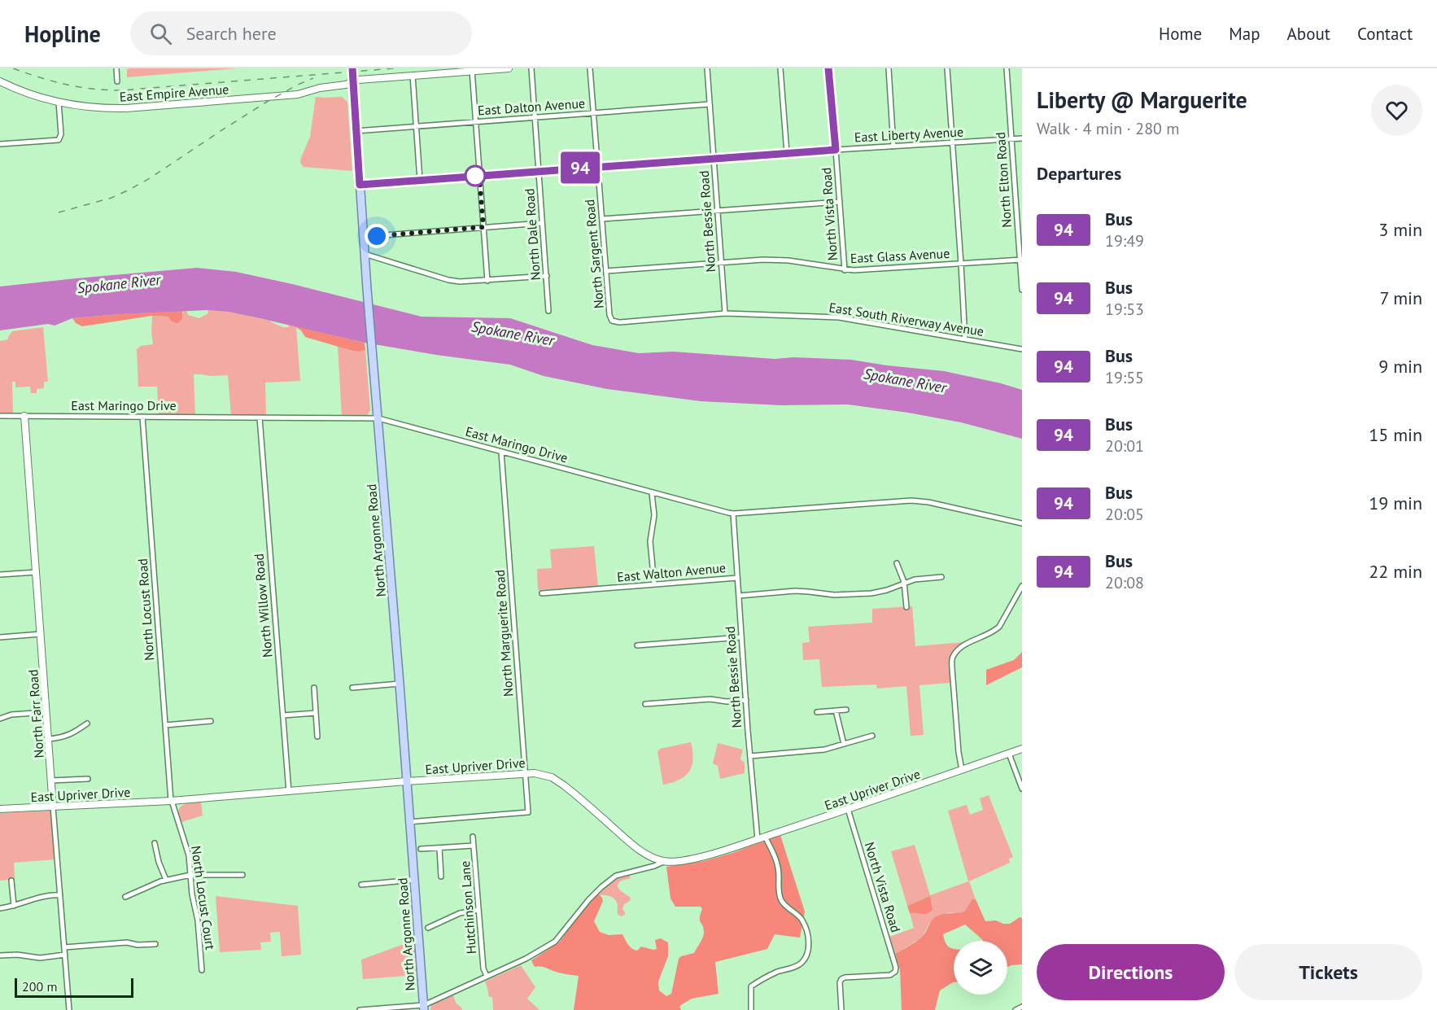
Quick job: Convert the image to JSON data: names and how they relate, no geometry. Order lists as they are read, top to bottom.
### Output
{
  "streets": {
    "main road": ["North Argonne Road"],
    "street": [
      "East Empire Avenue",
      "East Dalton Avenue",
      "East Liberty Avenue",
      "North Elton Road",
      "North Vista Road",
      "North Bessie Road",
      "North Dale Road",
      "North Sargent Road",
      "East Glass Avenue",
      "East South Riverway Avenue",
      "East Maringo Drive",
      "East Walton Avenue",
      "North Willow Road",
      "North Locust Road",
      "North Marguerite Road",
      "North Farr Road",
      "East Upriver Drive",
      "North Locust Court",
      "Hutchinson Lane"
    ]
  },
  "crossings": [
    ["East Empire Avenue", "North Argonne Road"],
    ["East Dalton Avenue", "North Bessie Road"],
    ["East Dalton Avenue", "North Dale Road"],
    ["East Dalton Avenue", "North Sargent Road"],
    ["East Dalton Avenue", "North Argonne Road"],
    ["East Liberty Avenue", "North Elton Road"],
    ["East Liberty Avenue", "North Vista Road"],
    ["East Liberty Avenue", "North Bessie Road"],
    ["East Liberty Avenue", "North Dale Road"],
    ["East Liberty Avenue", "North Sargent Road"],
    ["East Liberty Avenue", "North Argonne Road"],
    ["North Elton Road", "East Glass Avenue"],
    ["North Vista Road", "East Glass Avenue"],
    ["North Vista Road", "East Upriver Drive"],
    ["North Bessie Road", "East Glass Avenue"],
    ["North Bessie Road", "East South Riverway Avenue"],
    ["North Bessie Road", "East Maringo Drive"],
    ["North Bessie Road", "East Walton Avenue"],
    ["North Bessie Road", "East Upriver Drive"],
    ["North Sargent Road", "East Glass Avenue"],
    ["North Sargent Road", "East South Riverway Avenue"],
    ["East Maringo Drive", "North Argonne Road"],
    ["East Maringo Drive", "North Willow Road"],
    ["East Maringo Drive", "North Locust Road"],
    ["East Maringo Drive", "North Marguerite Road"],
    ["East Maringo Drive", "North Farr Road"],
    ["North Argonne Road", "North Marguerite Road"],
    ["North Argonne Road", "East Upriver Drive"],
    ["North Willow Road", "East Upriver Drive"],
    ["North Locust Road", "East Upriver Drive"],
    ["North Locust Road", "North Locust Court"],
    ["North Marguerite Road", "East Upriver Drive"],
    ["North Farr Road", "East Upriver Drive"],
    ["East Upriver Drive", "North Locust Court"]
  ],
  "water": ["Spokane River"],
  "lines": ["bus line 94"],
  "scale_bar": "200 m",
  "page": {
    "header": "Hopline",
    "search": "Search here",
    "nav": [
      "Home",
      "Map",
      "About",
      "Contact"
    ],
    "on_map": "94",
    "heading": [
      ["Liberty @ Marguerite", "Walk · 4 min · 280 m"],
      "Departures"
    ],
    "list": [
      {
        "mark": "94",
        "name": "Bus",
        "note": "19:49",
        "value": "3 min"
      },
      {
        "mark": "94",
        "name": "Bus",
        "note": "19:53",
        "value": "7 min"
      },
      {
        "mark": "94",
        "name": "Bus",
        "note": "19:55",
        "value": "9 min"
      },
      {
        "mark": "94",
        "name": "Bus",
        "note": "20:01",
        "value": "15 min"
      },
      {
        "mark": "94",
        "name": "Bus",
        "note": "20:05",
        "value": "19 min"
      },
      {
        "mark": "94",
        "name": "Bus",
        "note": "20:08",
        "value": "22 min"
      }
    ],
    "buttons": ["Directions", "Tickets"],
    "scale": "200 m"
  }
}
